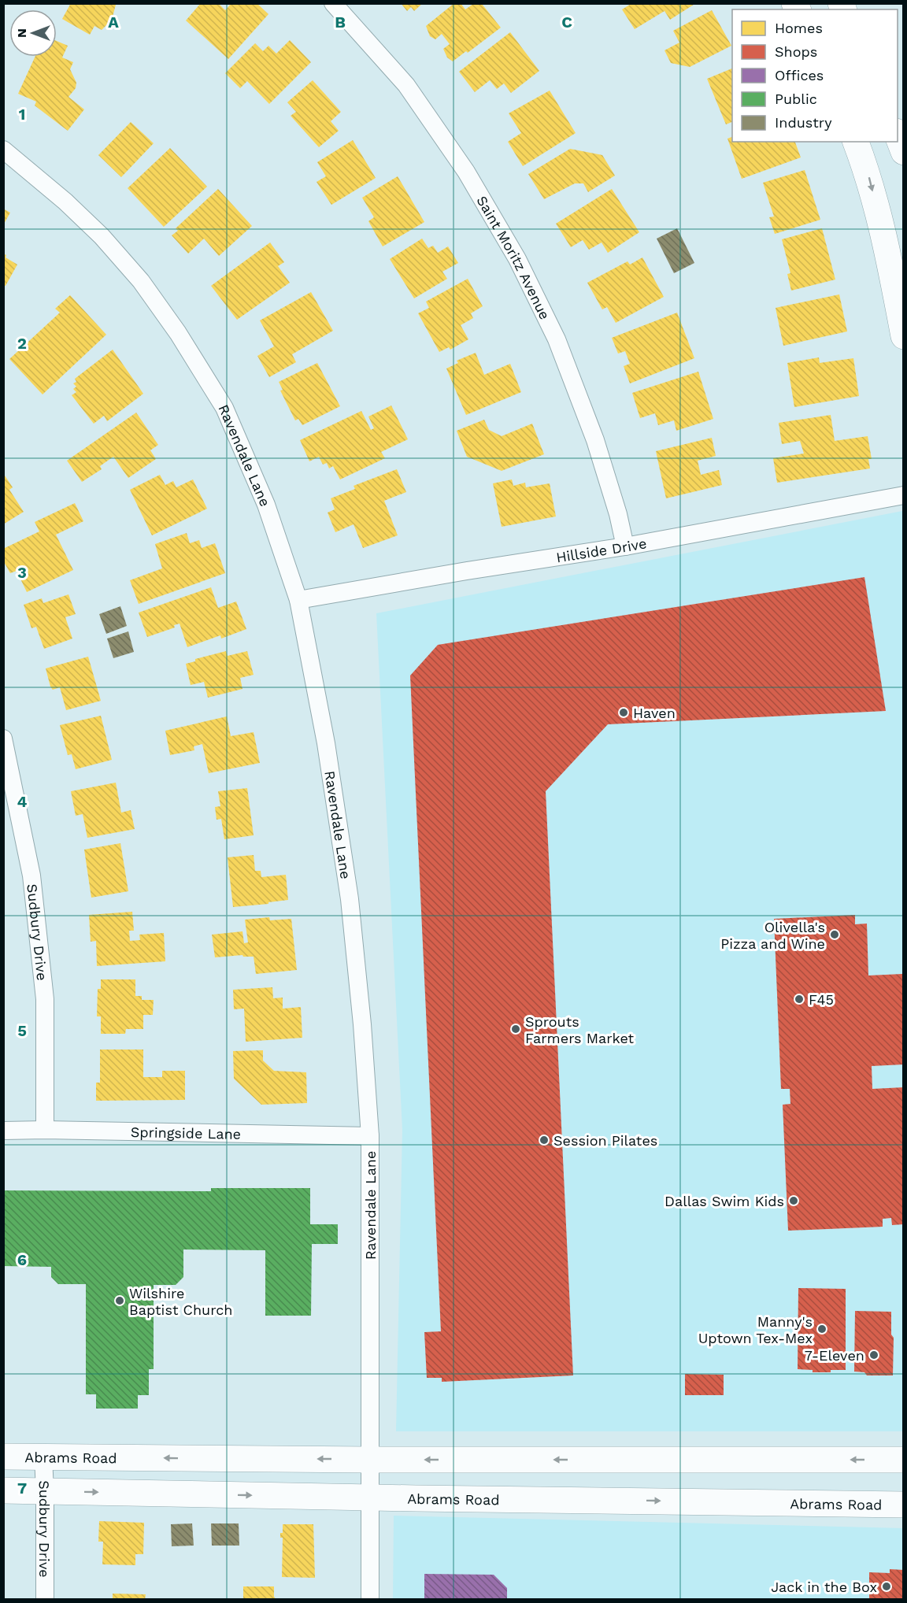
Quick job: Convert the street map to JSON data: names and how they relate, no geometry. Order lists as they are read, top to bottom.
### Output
{
  "streets": {
    "main road": ["Abrams Road"],
    "street": [
      "Saint Moritz Avenue",
      "Ravendale Lane",
      "Hillside Drive",
      "Sudbury Drive",
      "Springside Lane"
    ]
  },
  "crossings": [
    ["Saint Moritz Avenue", "Hillside Drive"],
    ["Ravendale Lane", "Hillside Drive"],
    ["Ravendale Lane", "Springside Lane"],
    ["Ravendale Lane", "Abrams Road"],
    ["Sudbury Drive", "Springside Lane"],
    ["Sudbury Drive", "Abrams Road"]
  ],
  "places": [
    "Haven",
    "Olivella's Pizza and Wine",
    "F45",
    "Sprouts Farmers Market",
    "Session Pilates",
    "Dallas Swim Kids",
    "Wilshire Baptist Church",
    "Manny's Uptown Tex-Mex",
    "7-Eleven",
    "Jack in the Box"
  ],
  "legend": [
    "Homes",
    "Shops",
    "Offices",
    "Public",
    "Industry"
  ],
  "north": "left",
  "grid": {
    "columns": ["A", "B", "C"],
    "rows": [
      "1",
      "2",
      "3",
      "4",
      "5",
      "6",
      "7"
    ]
  }
}
